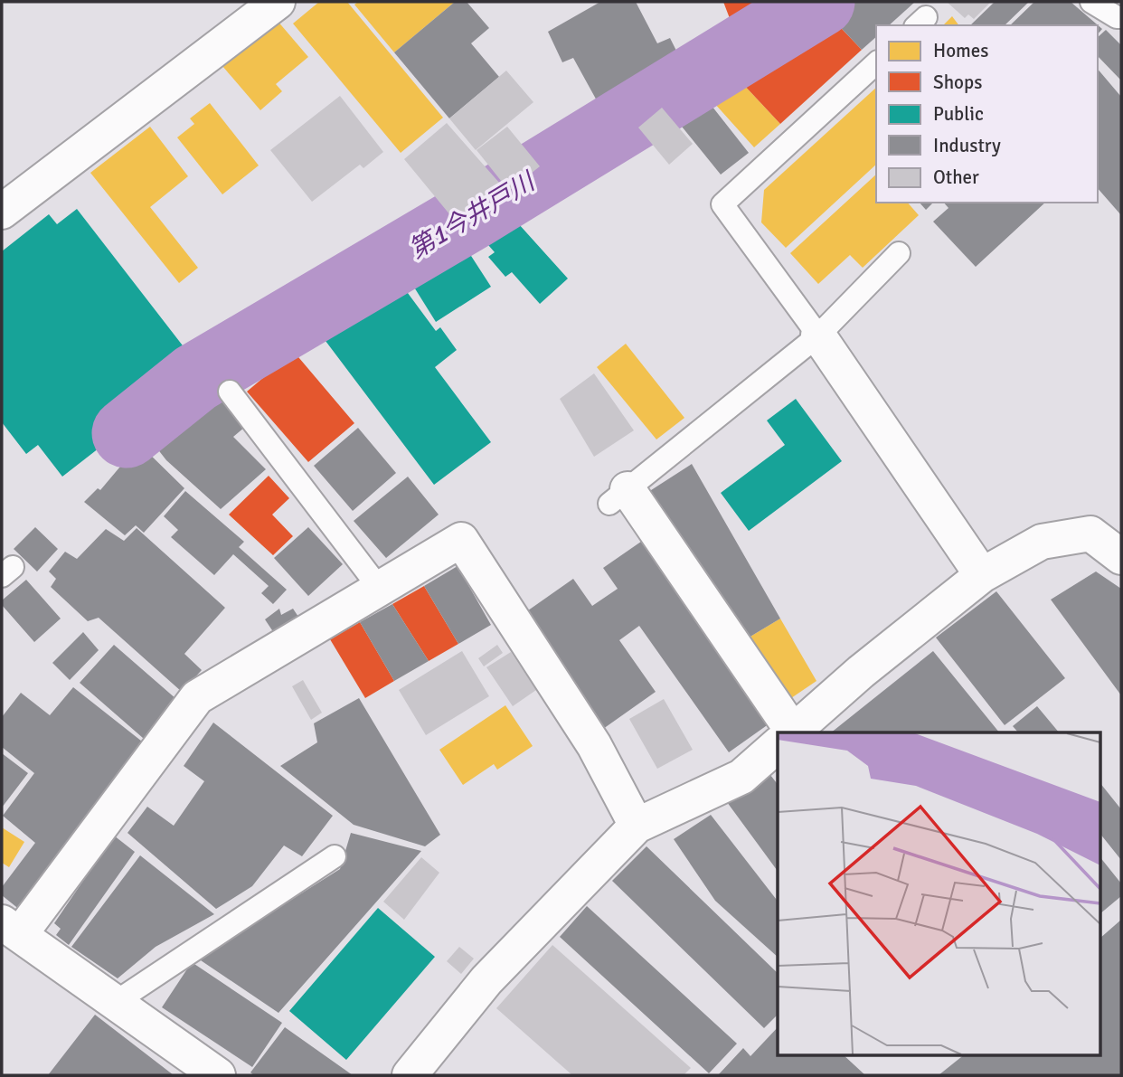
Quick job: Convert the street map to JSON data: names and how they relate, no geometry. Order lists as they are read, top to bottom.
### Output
{
  "water": ["第1今井戸川"],
  "legend": [
    "Homes",
    "Shops",
    "Public",
    "Industry",
    "Other"
  ]
}
